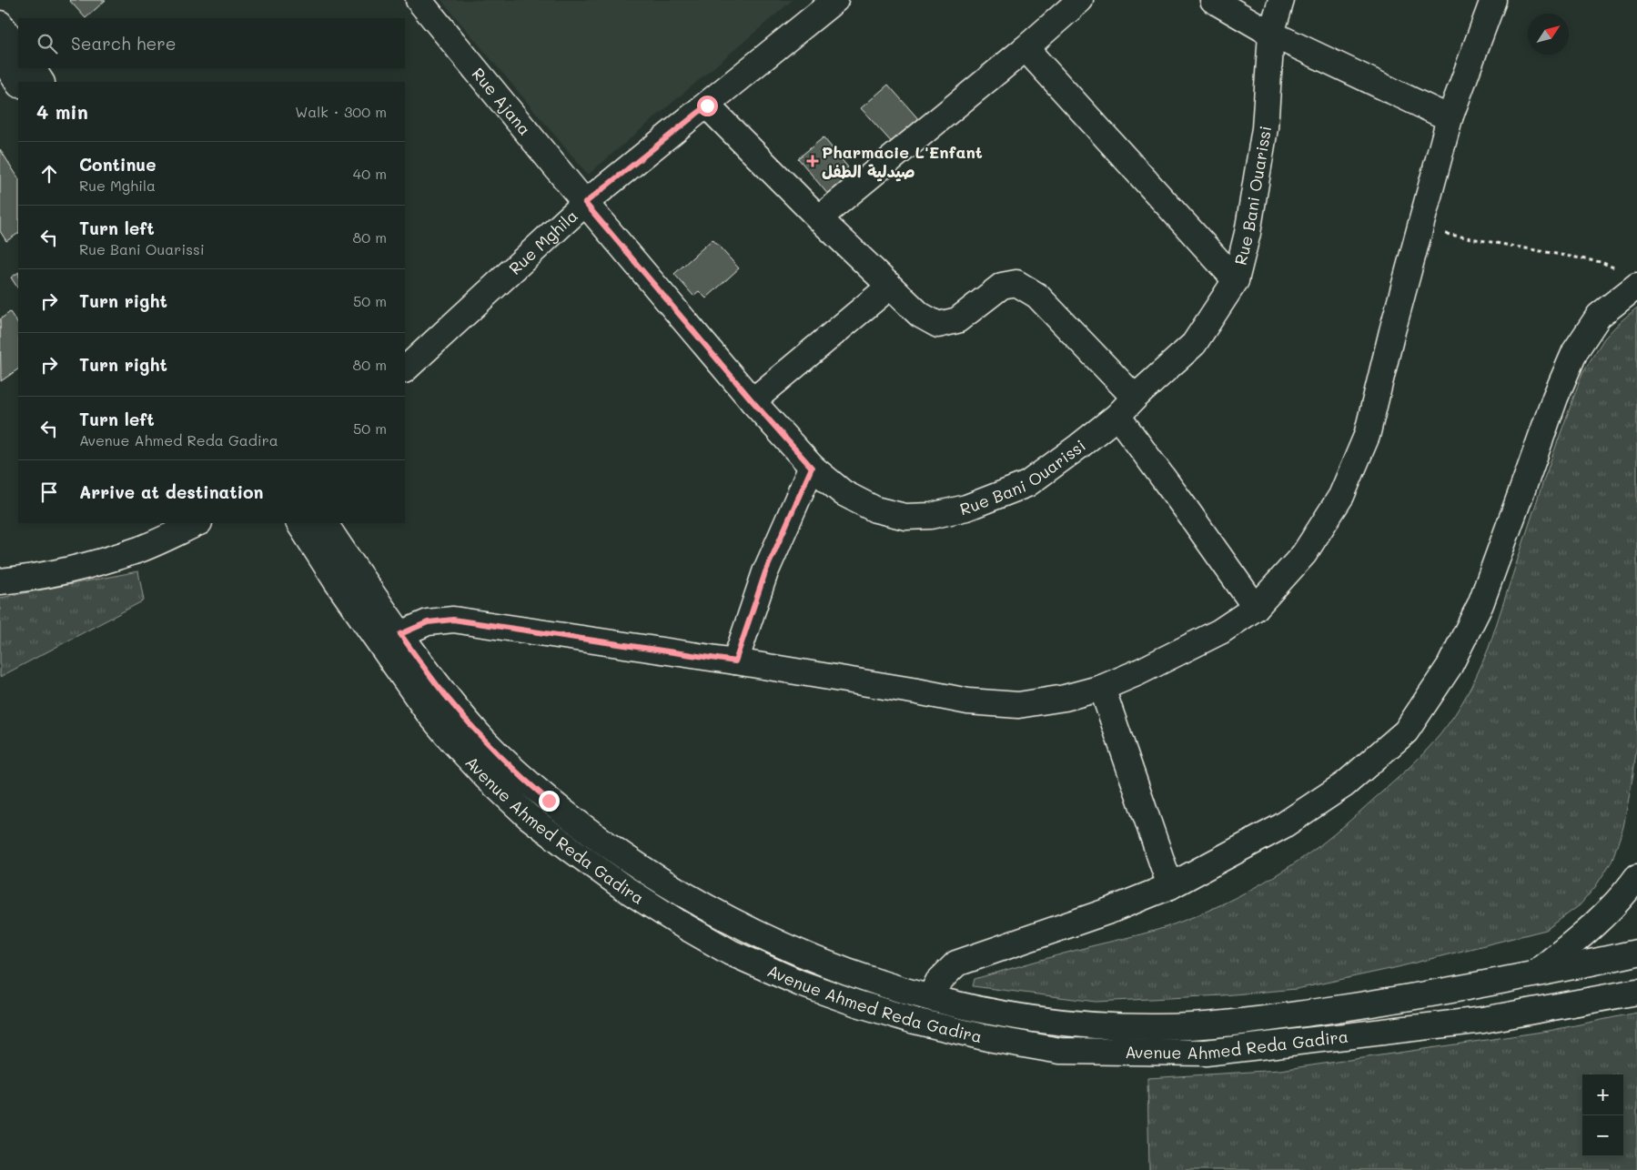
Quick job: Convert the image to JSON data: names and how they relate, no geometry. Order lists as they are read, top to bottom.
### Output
{
  "streets": {
    "street": [
      "Rue Ajana",
      "Rue Bani Ouarissi",
      "Rue Mghila",
      "Avenue Ahmed Reda Gadira"
    ]
  },
  "crossings": [
    ["Rue Ajana", "Rue Bani Ouarissi"],
    ["Rue Ajana", "Rue Mghila"],
    ["Rue Bani Ouarissi", "Rue Mghila"]
  ],
  "places": {
    "health": ["Pharmacie L'Enfant صيدلية الطفل"]
  },
  "north": "top right",
  "page": {
    "search": "Search here",
    "heading": ["4 min", "Walk · 300 m"],
    "list": [
      ["Continue", "Rue Mghila", "40 m"],
      ["Turn left", "Rue Bani Ouarissi", "80 m"],
      ["Turn right", "50 m"],
      ["Turn right", "80 m"],
      ["Turn left", "Avenue Ahmed Reda Gadira", "50 m"],
      "Arrive at destination"
    ],
    "map_buttons": ["+", "−"]
  }
}
